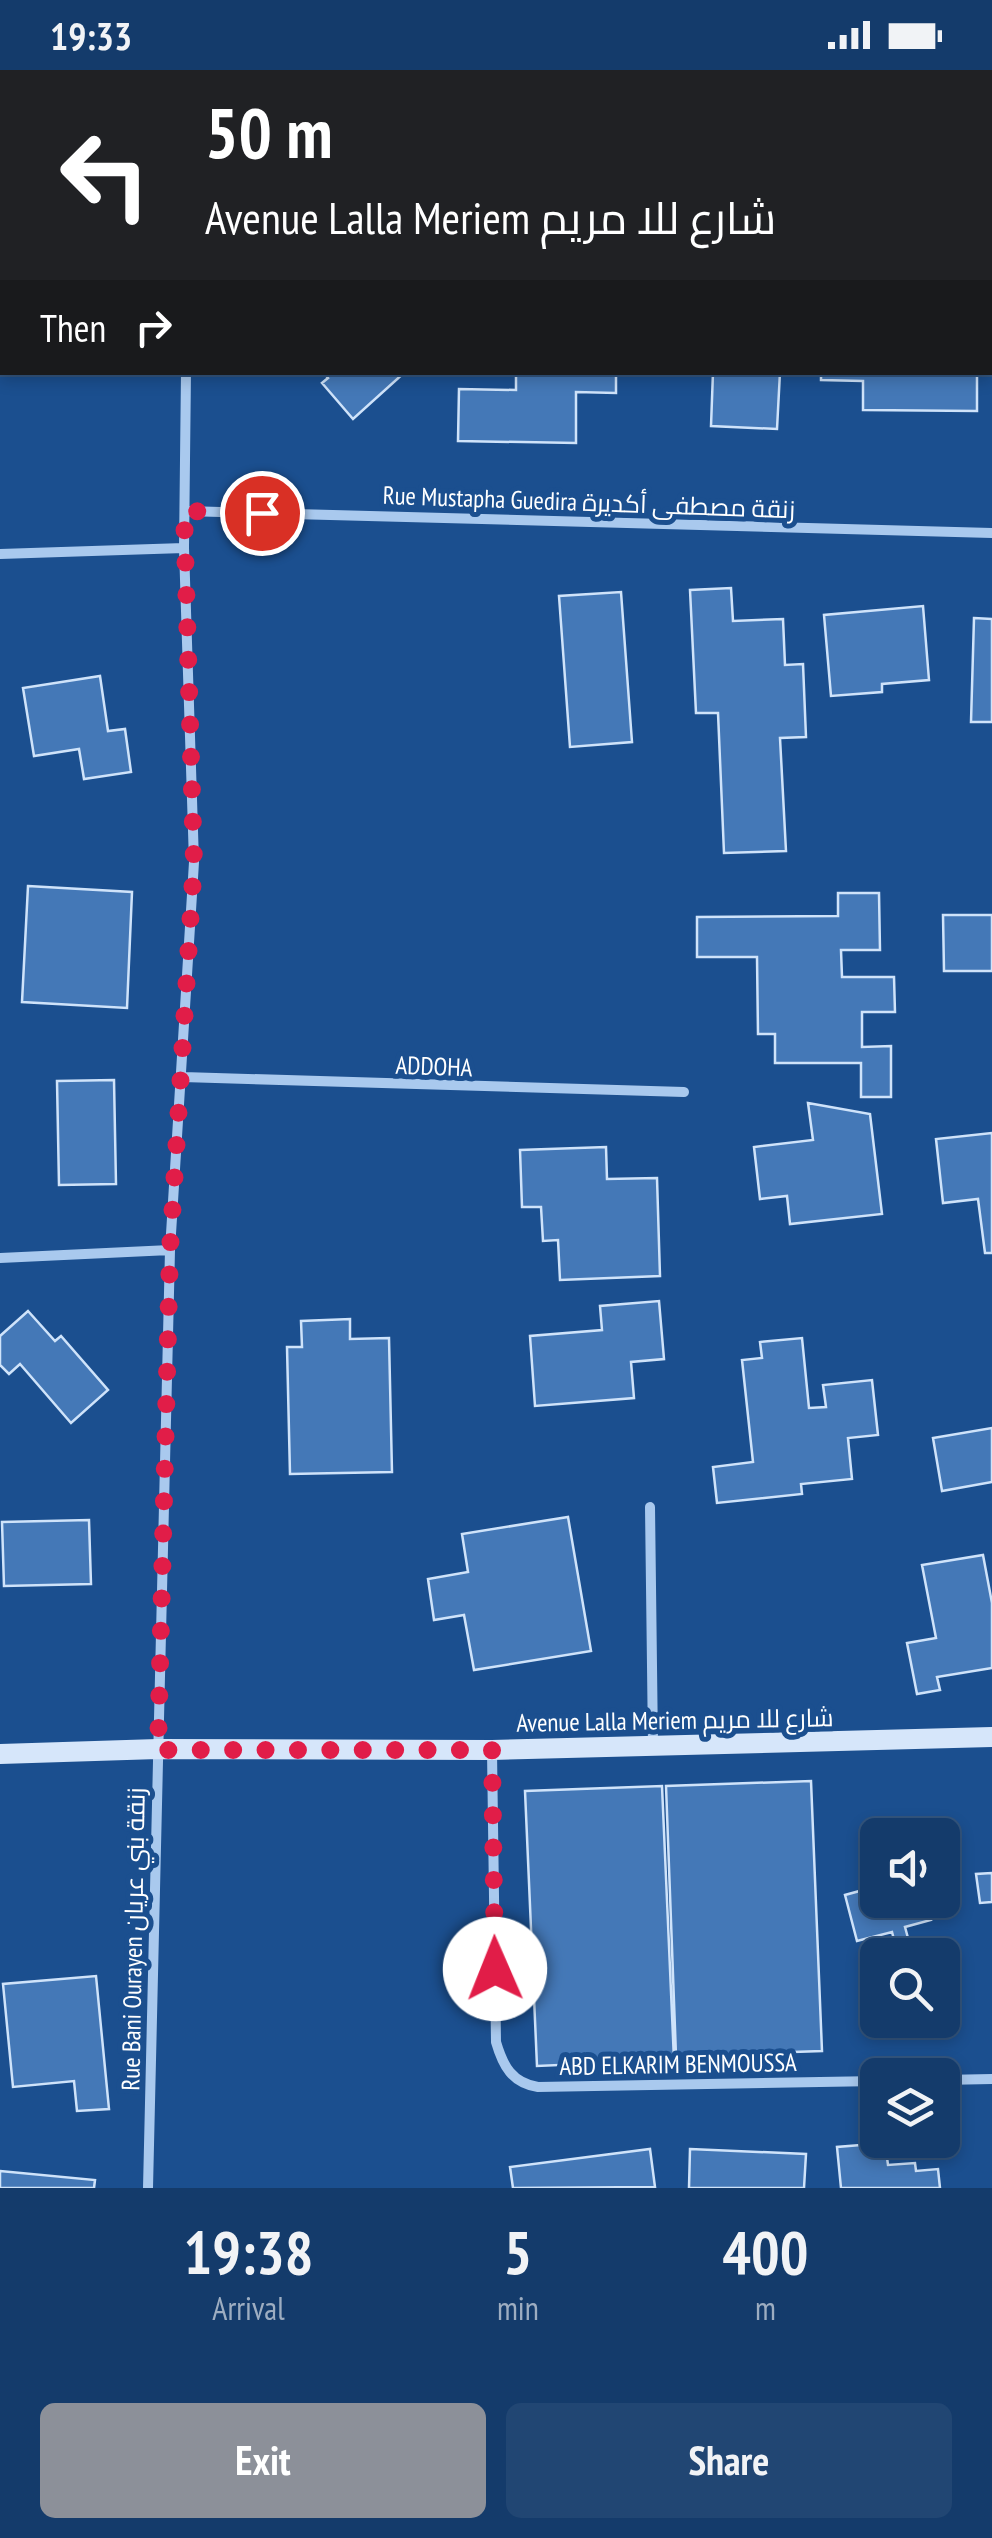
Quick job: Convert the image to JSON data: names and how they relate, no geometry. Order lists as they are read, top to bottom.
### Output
{
  "streets": {
    "street": [
      "Rue Mustapha Guedira زنقة مصطفى أكديرة",
      "ADDOHA",
      "Avenue Lalla Meriem شارع للا مريم",
      "Rue Bani Ourayen زنقة بني عريان",
      "ABD ELKARIM BENMOUSSA"
    ]
  },
  "crossings": [
    ["Rue Mustapha Guedira زنقة مصطفى أكديرة", "Rue Bani Ourayen زنقة بني عريان"],
    ["ADDOHA", "Rue Bani Ourayen زنقة بني عريان"],
    ["Avenue Lalla Meriem شارع للا مريم", "Rue Bani Ourayen زنقة بني عريان"],
    ["Avenue Lalla Meriem شارع للا مريم", "ABD ELKARIM BENMOUSSA"]
  ],
  "page": {
    "status": "19:33",
    "turn": ["50 m", "Avenue Lalla Meriem شارع للا مريم"],
    "then": "Then",
    "eta": [
      "19:38",
      "Arrival",
      "5",
      "min",
      "400",
      "m"
    ],
    "buttons": ["Exit", "Share"]
  }
}
